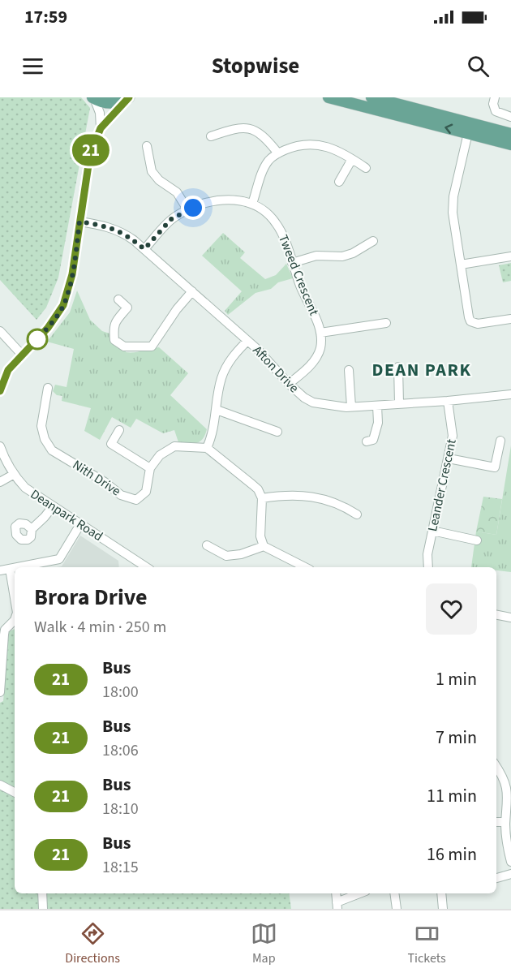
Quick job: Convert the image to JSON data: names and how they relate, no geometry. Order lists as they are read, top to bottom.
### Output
{
  "streets": {
    "street": [
      "Tweed Crescent",
      "Afton Drive",
      "Nith Drive",
      "Leander Crescent",
      "Deanpark Road"
    ]
  },
  "crossings": [
    ["Tweed Crescent", "Afton Drive"],
    ["Afton Drive", "Leander Crescent"]
  ],
  "districts": ["DEAN PARK"],
  "lines": ["bus line 21"],
  "page": {
    "status": "17:59",
    "header": "Stopwise",
    "on_map": "21",
    "heading": ["Brora Drive", "Walk · 4 min · 250 m"],
    "list": [
      {
        "mark": "21",
        "name": "Bus",
        "note": "18:00",
        "value": "1 min"
      },
      {
        "mark": "21",
        "name": "Bus",
        "note": "18:06",
        "value": "7 min"
      },
      {
        "mark": "21",
        "name": "Bus",
        "note": "18:10",
        "value": "11 min"
      },
      {
        "mark": "21",
        "name": "Bus",
        "note": "18:15",
        "value": "16 min"
      }
    ],
    "tabs": ["Directions", "Map", "Tickets"]
  }
}
